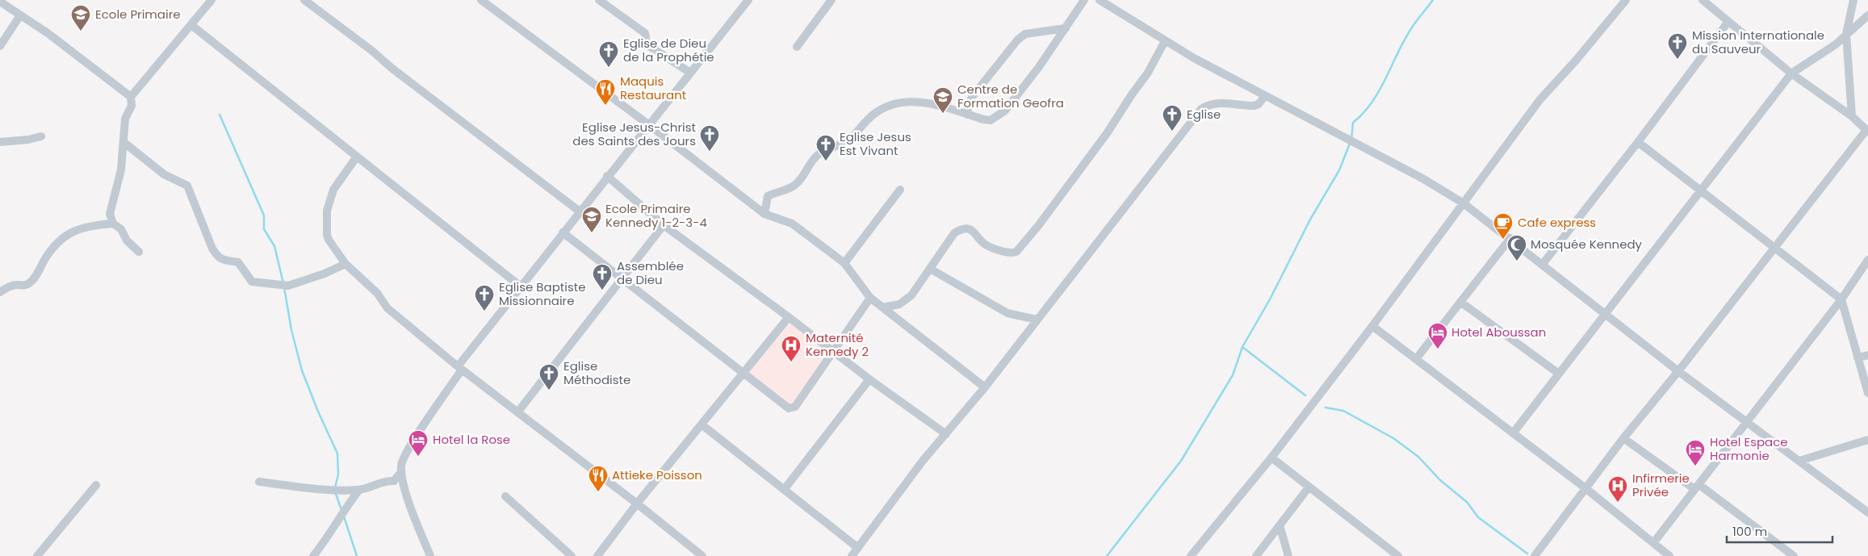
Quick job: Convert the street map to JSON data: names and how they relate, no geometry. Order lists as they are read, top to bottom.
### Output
{
  "places": {
    "school or university": ["Ecole Primaire", "Centre de Formation Geofra", "Ecole Primaire Kennedy 1-2-3-4"],
    "church": [
      "Mission Internationale du Sauveur",
      "Eglise de Dieu de la Prophétie",
      "Eglise",
      "Eglise Jesus-Christ des Saints des Jours",
      "Eglise Jesus Est Vivant",
      "Assemblée de Dieu",
      "Eglise Baptiste Missionnaire",
      "Eglise Méthodiste"
    ],
    "restaurant": ["Maquis Restaurant", "Attieke Poisson"],
    "cafe": ["Cafe express"],
    "mosque": ["Mosquée Kennedy"],
    "hotel": ["Hotel Aboussan", "Hotel la Rose", "Hotel Espace Harmonie"],
    "hospital": ["Maternité Kennedy 2", "Infirmerie Privée"]
  },
  "scale_bar": "100 m"
}
